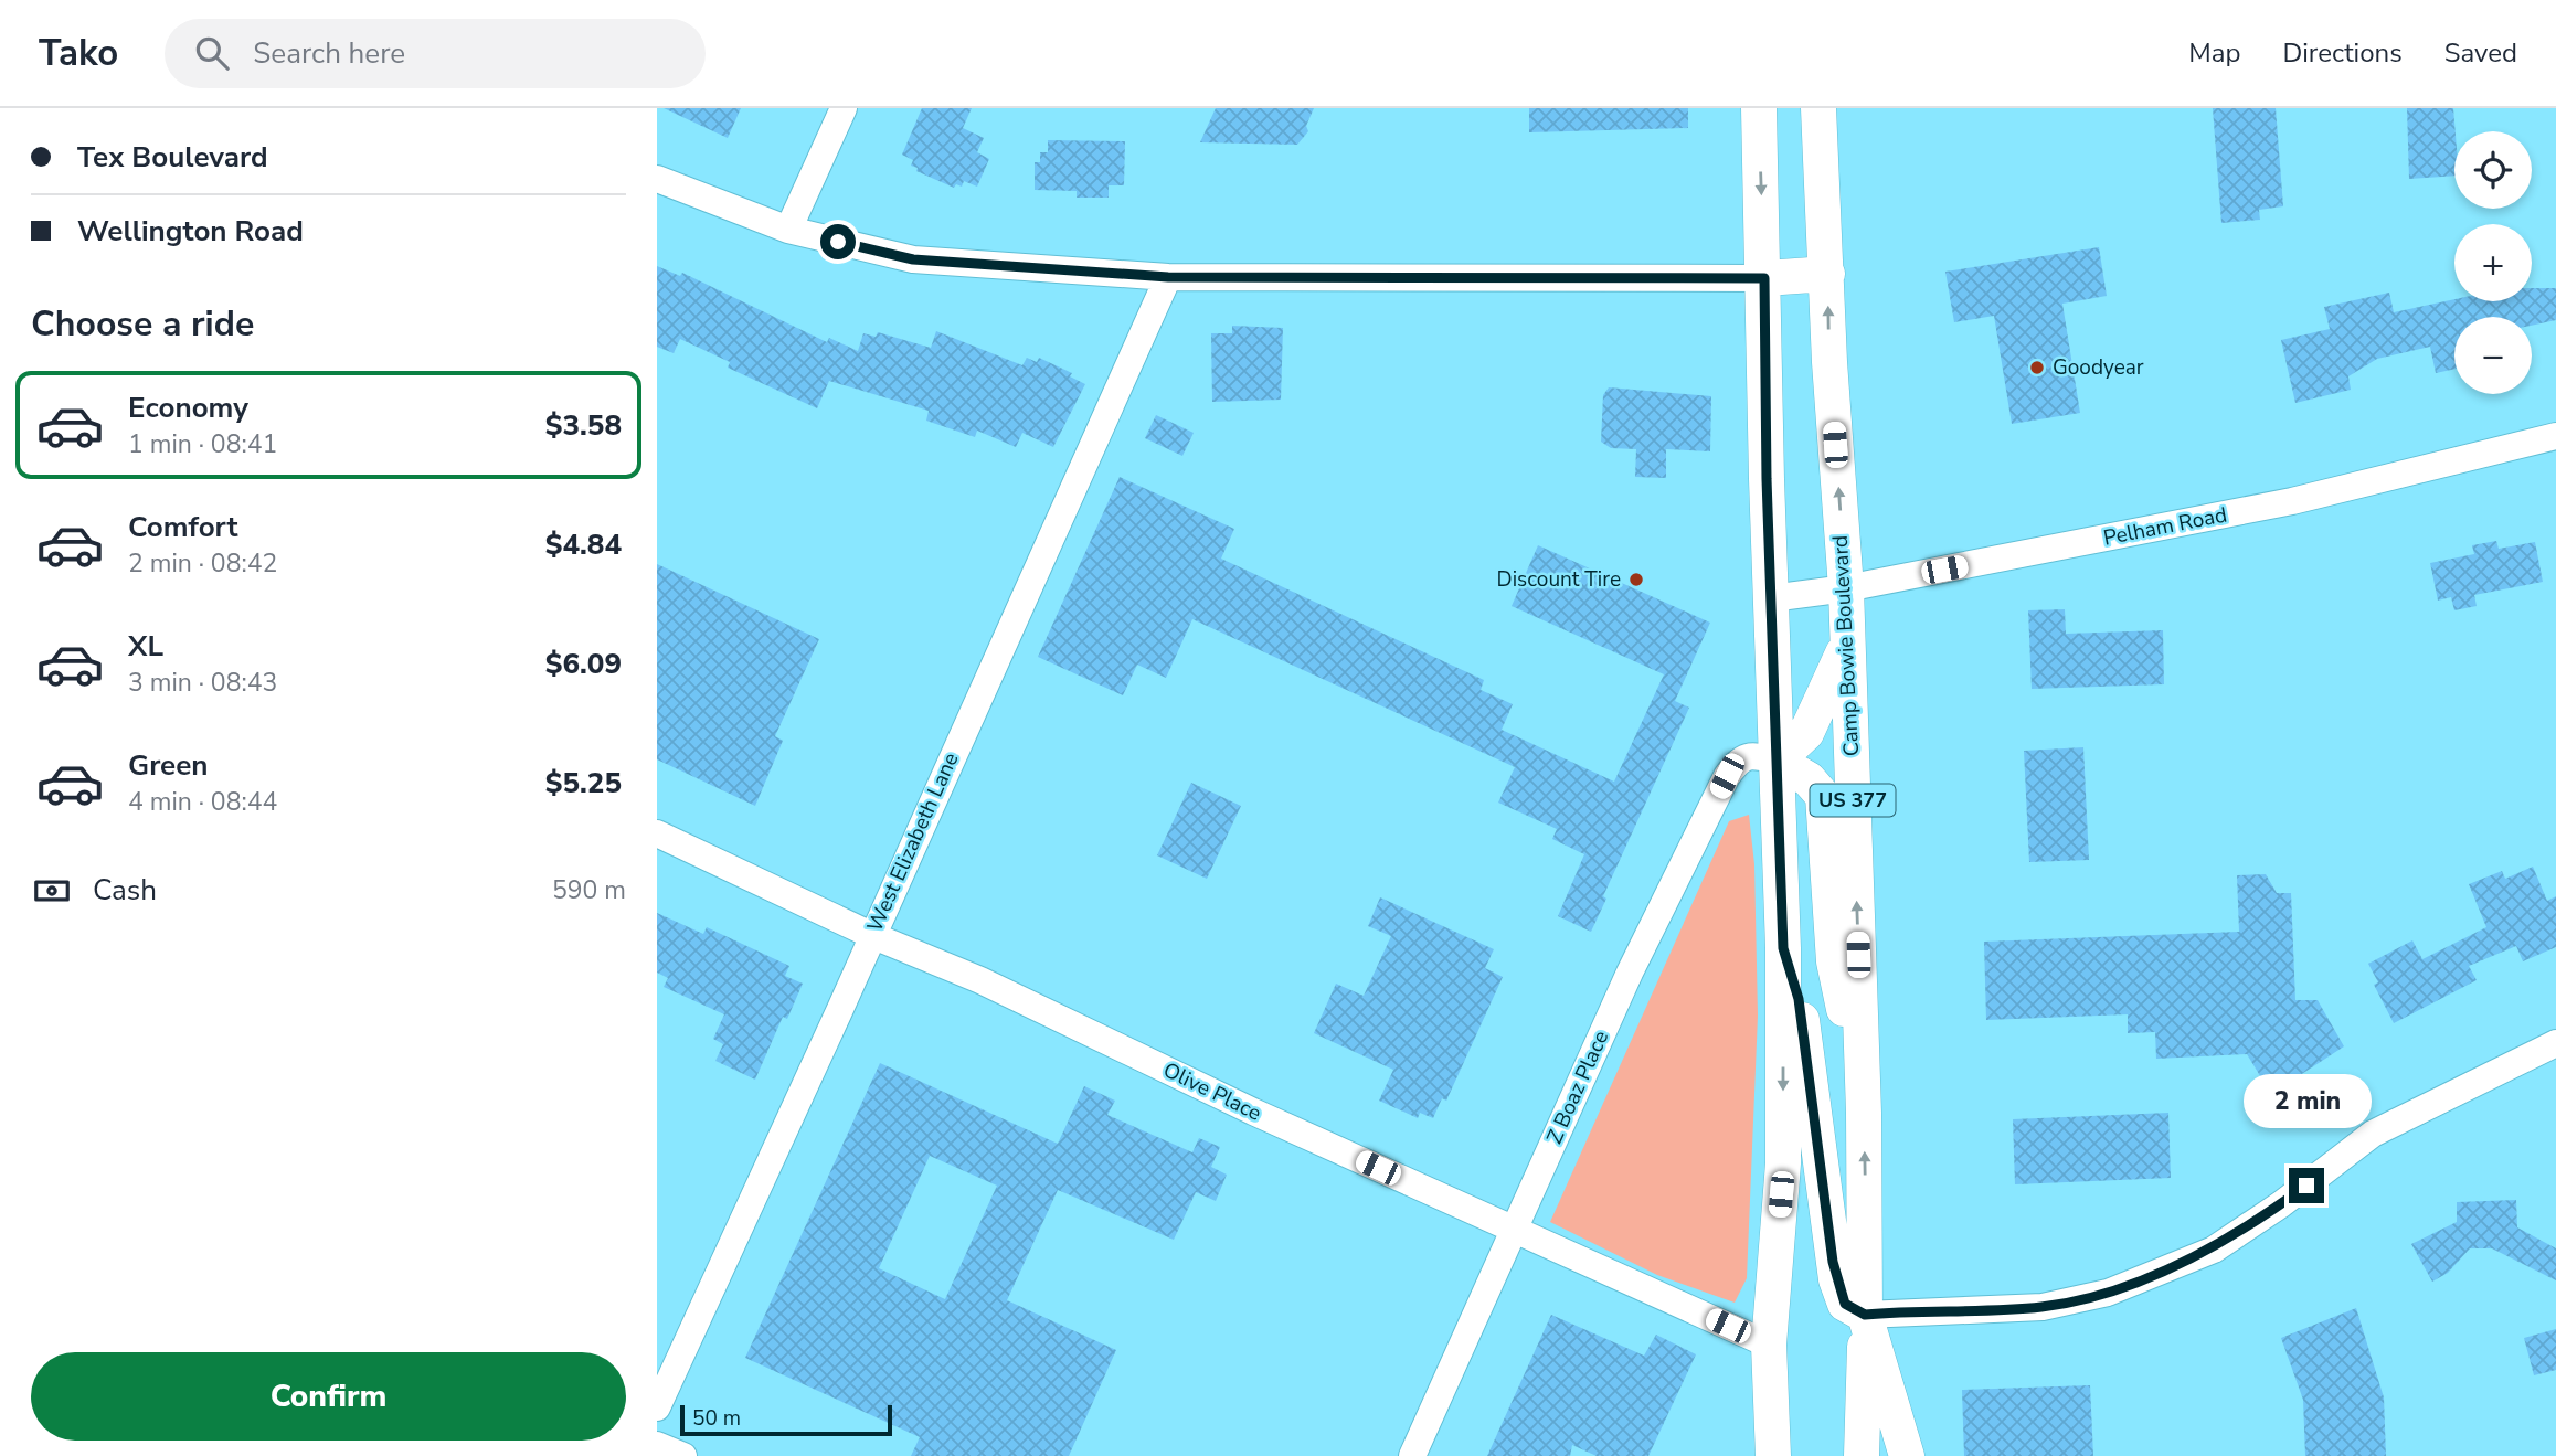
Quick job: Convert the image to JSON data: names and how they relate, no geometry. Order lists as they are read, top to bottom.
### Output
{
  "streets": {
    "main road": ["Camp Bowie Boulevard", "US 377"],
    "street": [
      "Pelham Road",
      "West Elizabeth Lane",
      "Z Boaz Place",
      "Olive Place"
    ]
  },
  "crossings": [
    ["Pelham Road", "Camp Bowie Boulevard"],
    ["Pelham Road", "US 377"],
    ["US 377", "Z Boaz Place"],
    ["US 377", "Olive Place"],
    ["West Elizabeth Lane", "Olive Place"],
    ["Z Boaz Place", "Olive Place"]
  ],
  "places": ["Goodyear", "Discount Tire"],
  "scale_bar": "50 m",
  "page": {
    "header": "Tako",
    "search": "Search here",
    "nav": ["Map", "Directions", "Saved"],
    "banner": ["Tex Boulevard", "Wellington Road"],
    "map_buttons": ["+", "−"],
    "heading": "Choose a ride",
    "list": [
      {
        "name": "Economy",
        "note": "1 min · 08:41",
        "value": "$3.58"
      },
      {
        "name": "Comfort",
        "note": "2 min · 08:42",
        "value": "$4.84"
      },
      {
        "name": "XL",
        "note": "3 min · 08:43",
        "value": "$6.09"
      },
      {
        "name": "Green",
        "note": "4 min · 08:44",
        "value": "$5.25"
      }
    ],
    "pay": ["Cash", "590 m"],
    "bubble": "2 min",
    "buttons": "Confirm",
    "scale": "50 m"
  }
}
